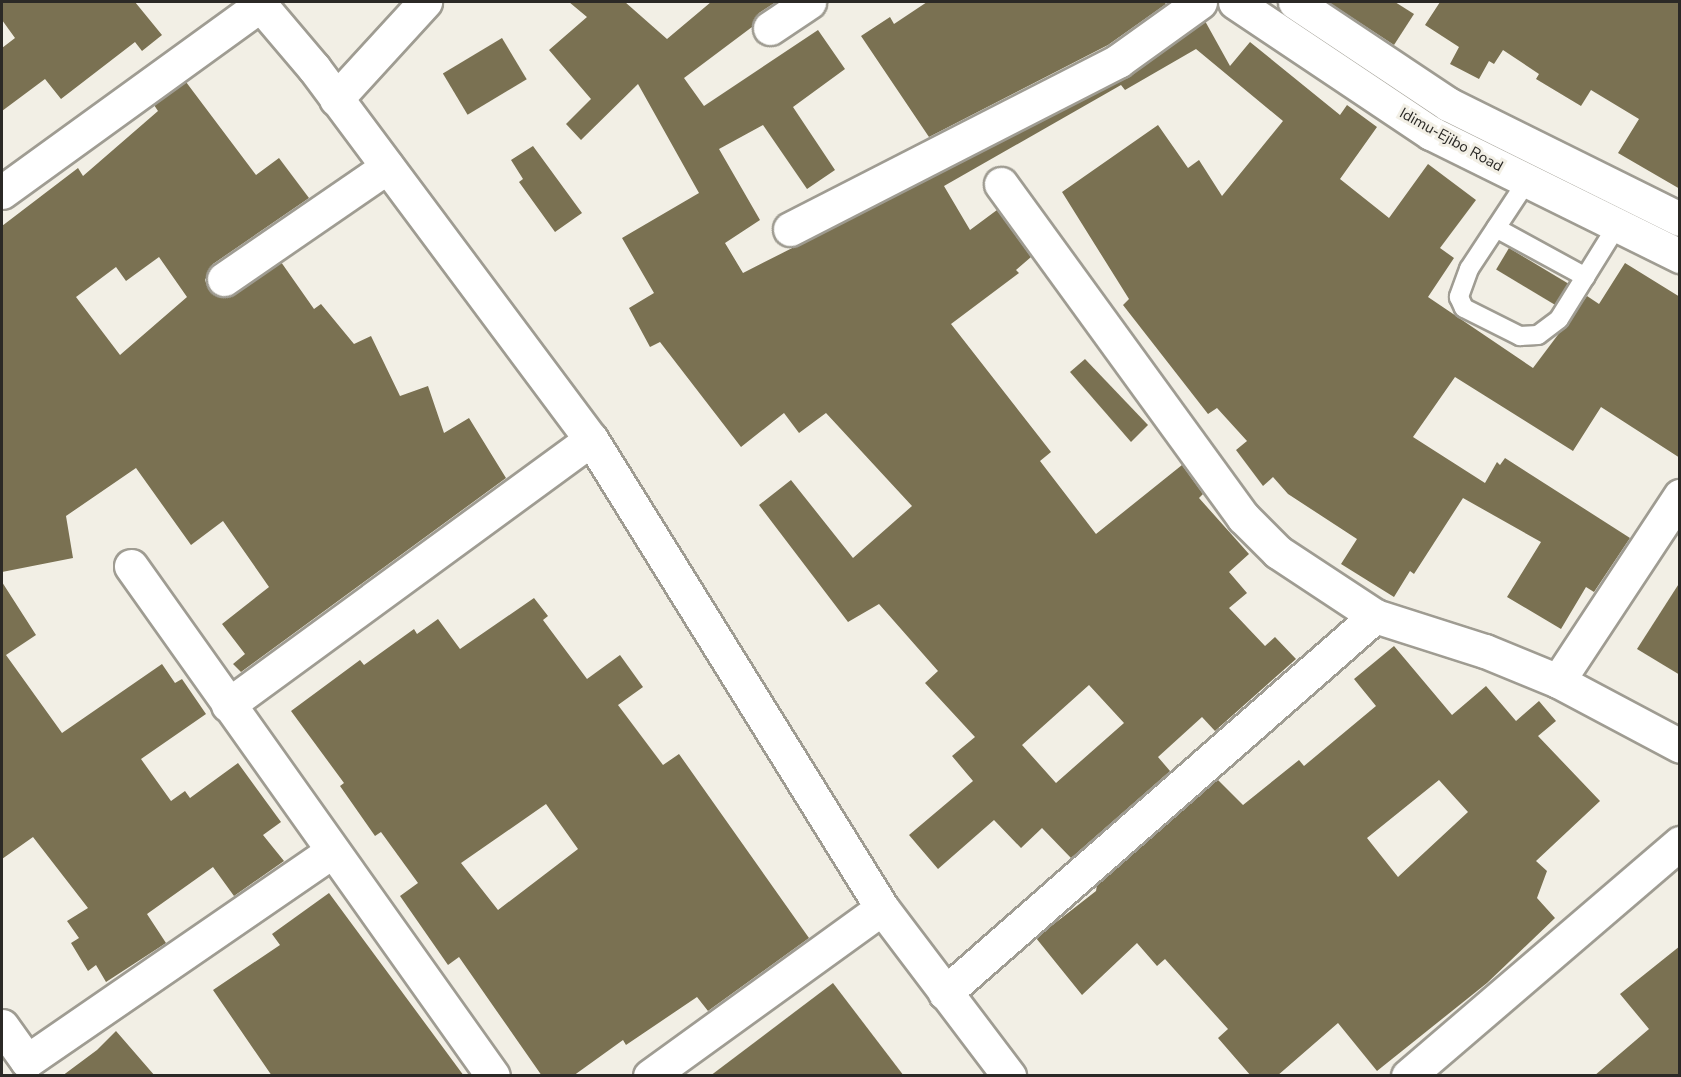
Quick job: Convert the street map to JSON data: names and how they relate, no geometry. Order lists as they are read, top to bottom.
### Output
{
  "streets": {
    "street": ["Idimu-Ejibo Road"]
  }
}
